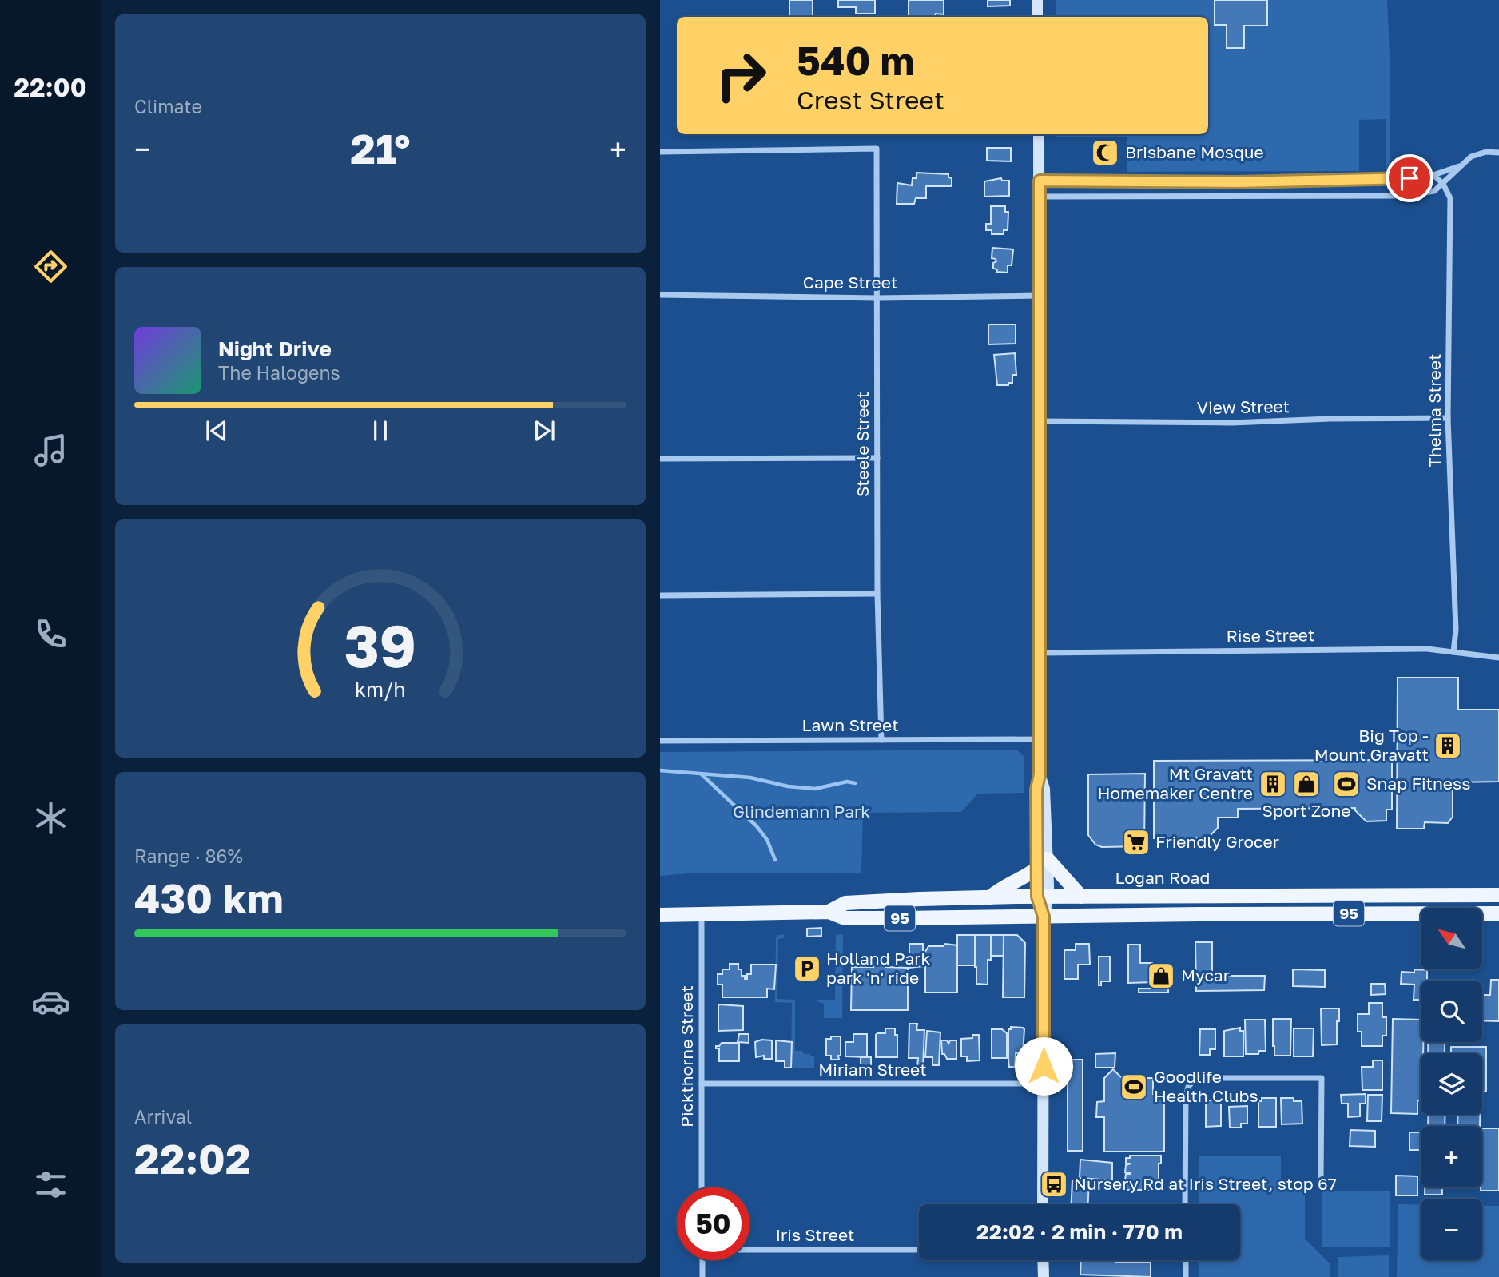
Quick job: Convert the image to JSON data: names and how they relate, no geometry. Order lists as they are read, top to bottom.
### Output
{
  "streets": {
    "main road": ["Logan Road", "95"],
    "street": [
      "Cape Street",
      "View Street",
      "Thelma Street",
      "Steele Street",
      "Rise Street",
      "Lawn Street",
      "Pickthorne Street",
      "Miriam Street",
      "Iris Street"
    ]
  },
  "crossings": [
    ["Cape Street", "Steele Street"],
    ["View Street", "Thelma Street"],
    ["Thelma Street", "Rise Street"],
    ["Steele Street", "Lawn Street"],
    ["Logan Road", "Pickthorne Street"],
    ["Pickthorne Street", "Miriam Street"]
  ],
  "parks": ["Glindemann Park"],
  "places": {
    "mosque": ["Brisbane Mosque"],
    "building": ["Big Top - Mount Gravatt", "Mt Gravatt Homemaker Centre"],
    "shop": ["Sport Zone", "Mycar"],
    "sports": ["Snap Fitness", "Goodlife Health Clubs"],
    "supermarket": ["Friendly Grocer"],
    "parking": ["Holland Park park 'n' ride"],
    "bus stop": ["Nursery Rd at Iris Street, stop 67"]
  },
  "north": "top left",
  "page": {
    "tabs": "22:00",
    "tile": [
      "Climate",
      ["Range · 86%", "430 km"],
      ["Arrival", "22:02"]
    ],
    "turn": ["540 m", "Crest Street"],
    "heat": ["−", "21°", "+"],
    "song": ["Night Drive", "The Halogens"],
    "map_buttons": ["+", "−"],
    "limit": "50",
    "trip": "22:02 · 2 min · 770 m",
    "gauge": ["39", "km/h"]
  }
}
